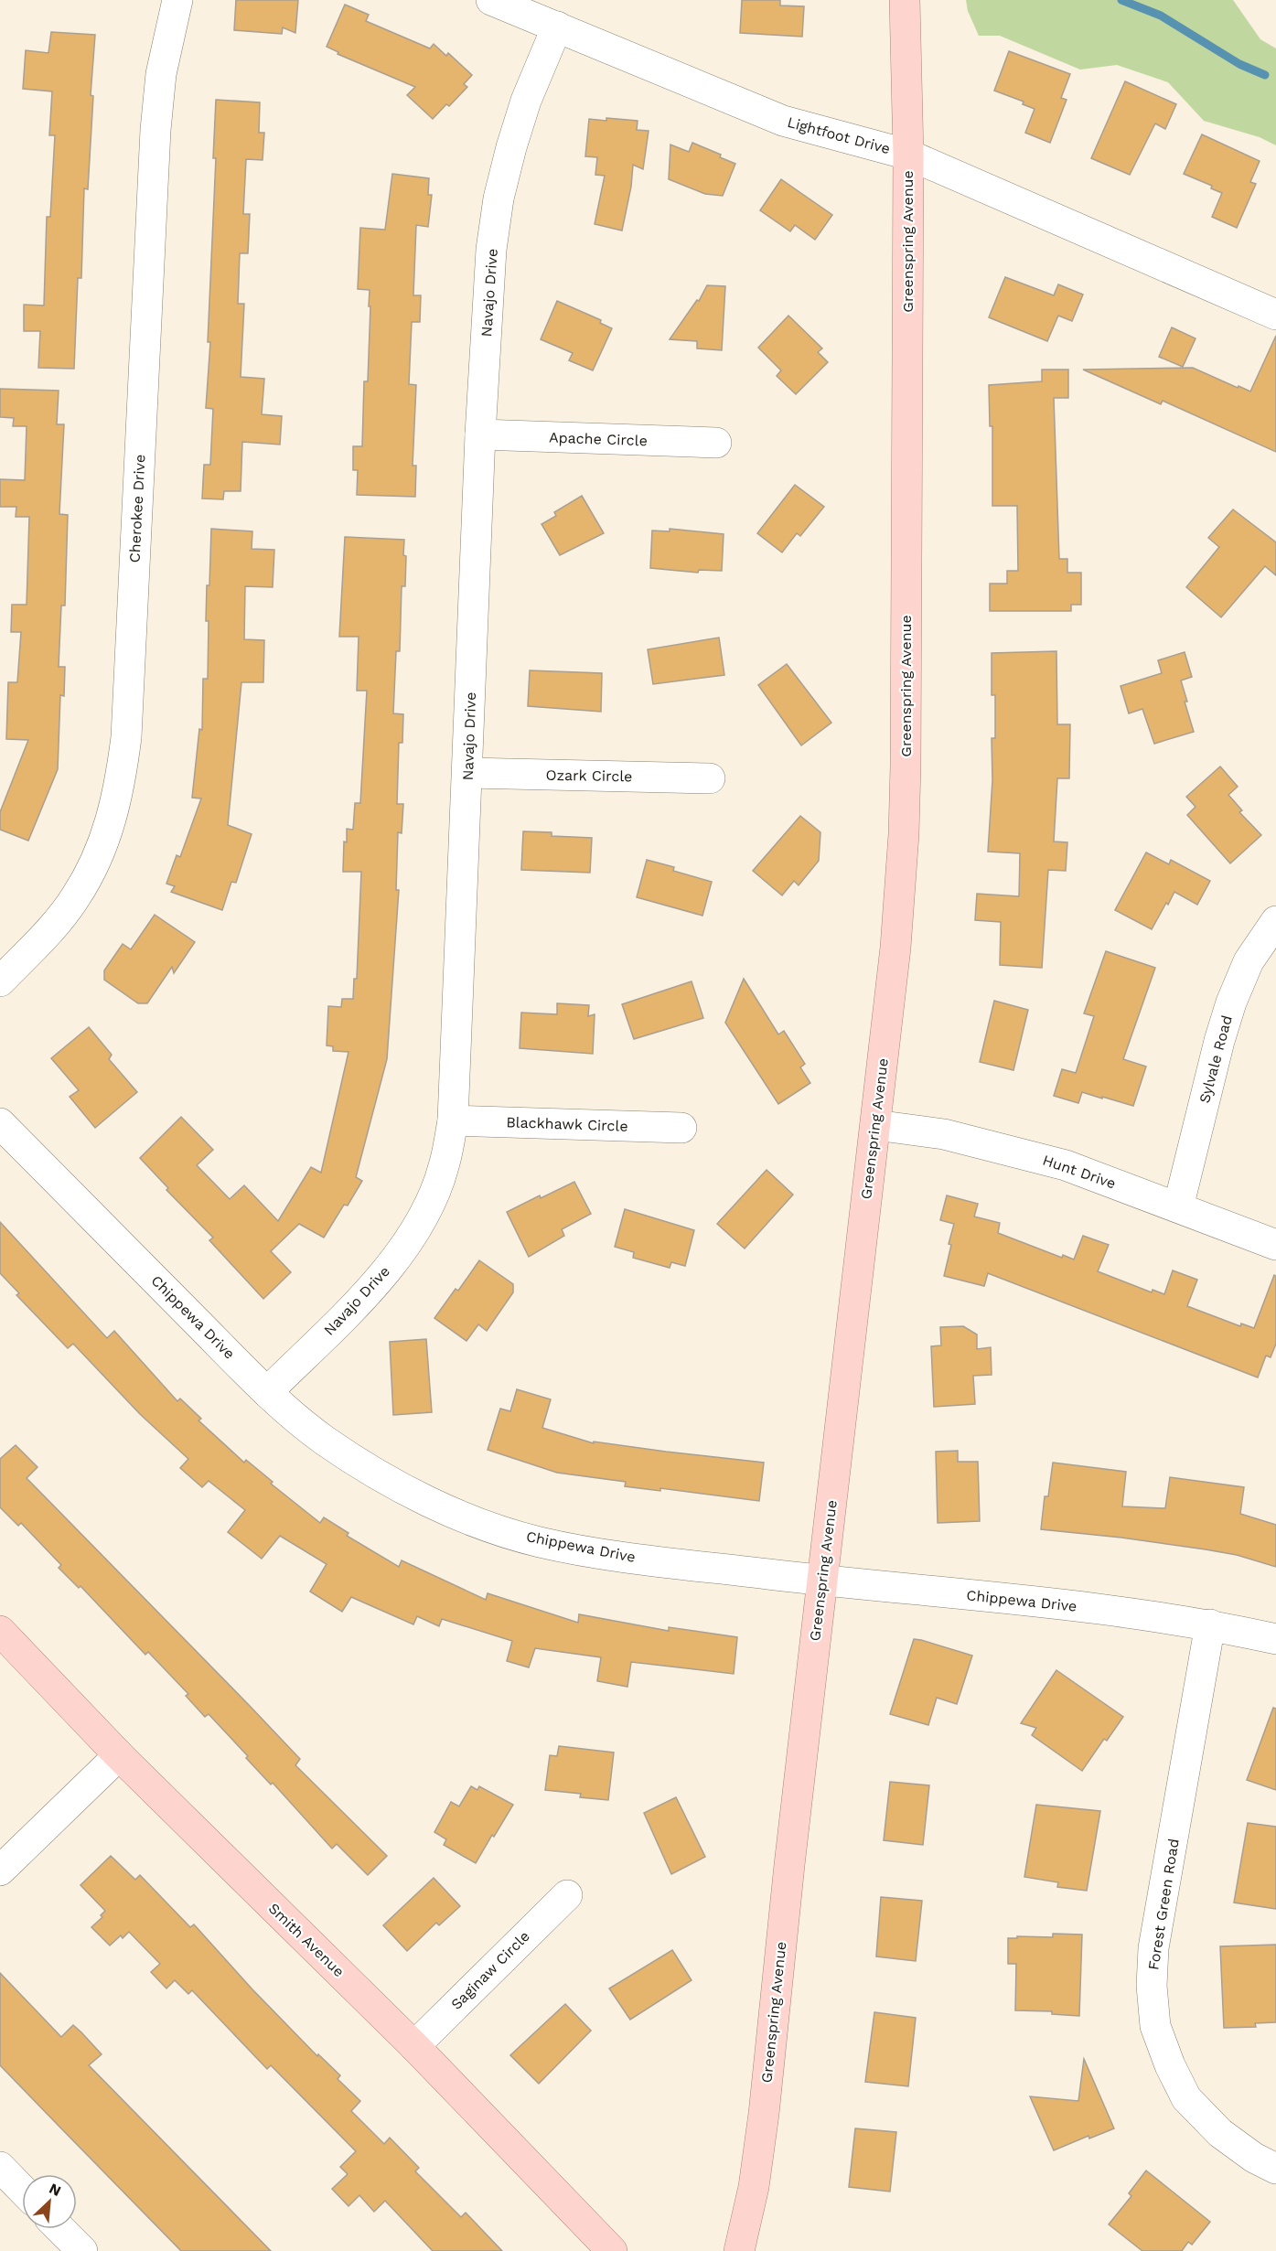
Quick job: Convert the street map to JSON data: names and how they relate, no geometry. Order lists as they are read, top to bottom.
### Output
{
  "streets": {
    "main road": ["Greenspring Avenue", "Smith Avenue"],
    "street": [
      "Lightfoot Drive",
      "Navajo Drive",
      "Apache Circle",
      "Cherokee Drive",
      "Ozark Circle",
      "Sylvale Road",
      "Blackhawk Circle",
      "Hunt Drive",
      "Chippewa Drive",
      "Forest Green Road",
      "Saginaw Circle"
    ]
  },
  "crossings": [
    ["Lightfoot Drive", "Greenspring Avenue"],
    ["Lightfoot Drive", "Navajo Drive"],
    ["Greenspring Avenue", "Hunt Drive"],
    ["Greenspring Avenue", "Chippewa Drive"],
    ["Navajo Drive", "Apache Circle"],
    ["Navajo Drive", "Ozark Circle"],
    ["Navajo Drive", "Blackhawk Circle"],
    ["Navajo Drive", "Chippewa Drive"],
    ["Sylvale Road", "Hunt Drive"],
    ["Chippewa Drive", "Forest Green Road"],
    ["Smith Avenue", "Saginaw Circle"]
  ],
  "north": "top right"
}
